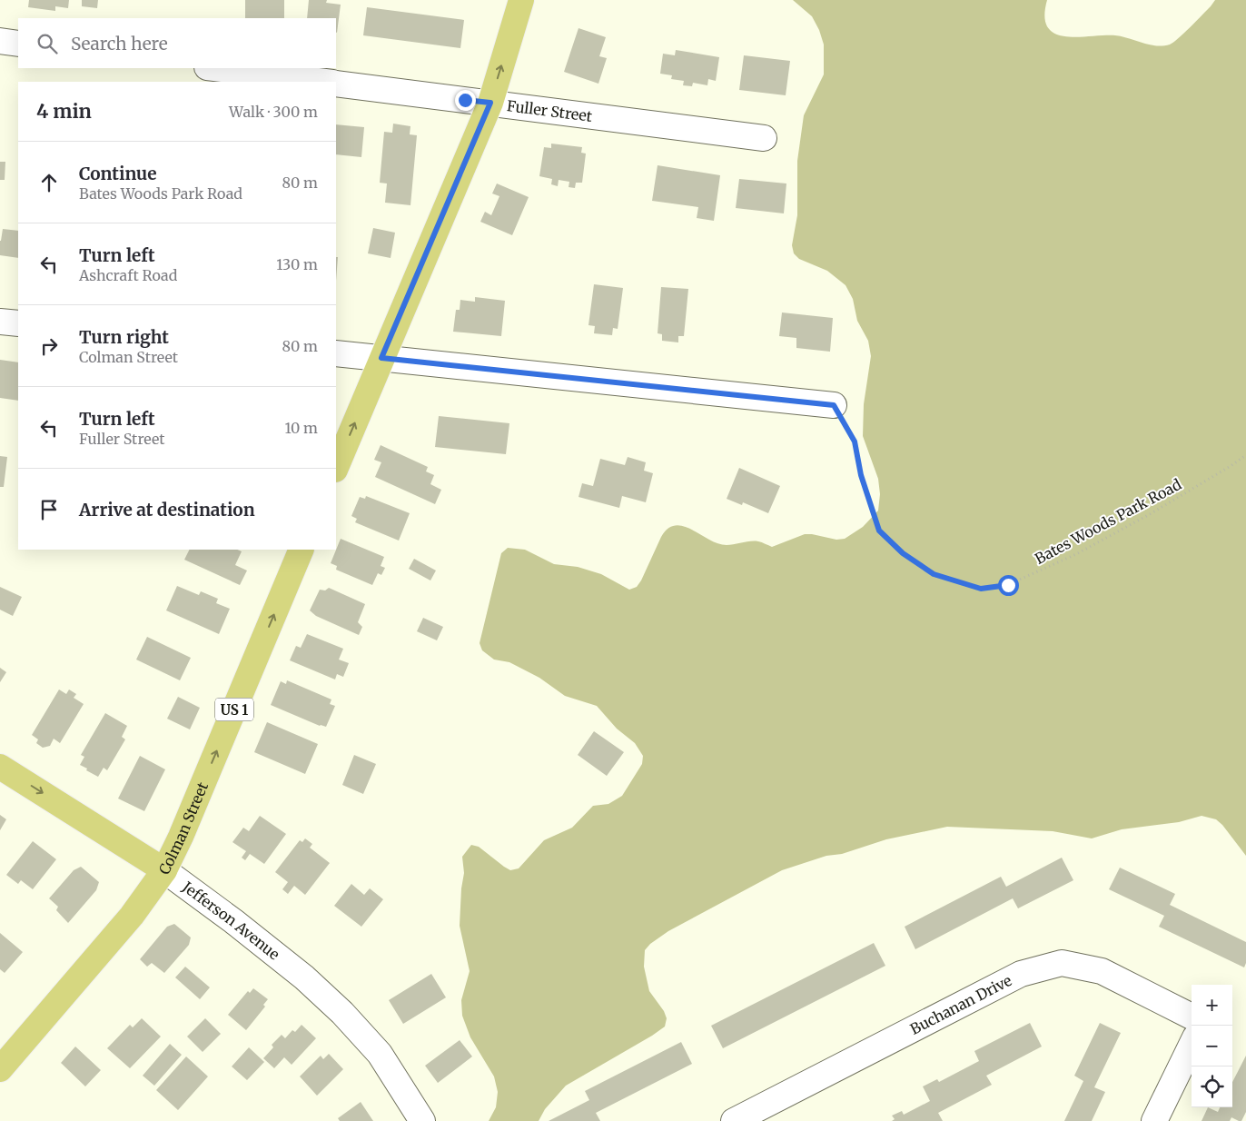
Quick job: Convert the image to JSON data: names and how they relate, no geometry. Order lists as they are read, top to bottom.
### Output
{
  "streets": {
    "main road": ["US 1", "Colman Street", "Jefferson Avenue"],
    "street": ["Fuller Street", "Buchanan Drive"],
    "path": ["Bates Woods Park Road"]
  },
  "crossings": [
    ["Colman Street", "Jefferson Avenue"]
  ],
  "one_way": ["Colman Street"],
  "page": {
    "search": "Search here",
    "heading": ["4 min", "Walk · 300 m"],
    "list": [
      ["Continue", "Bates Woods Park Road", "80 m"],
      ["Turn left", "Ashcraft Road", "130 m"],
      ["Turn right", "Colman Street", "80 m"],
      ["Turn left", "Fuller Street", "10 m"],
      "Arrive at destination"
    ],
    "map_buttons": ["+", "−"]
  }
}
